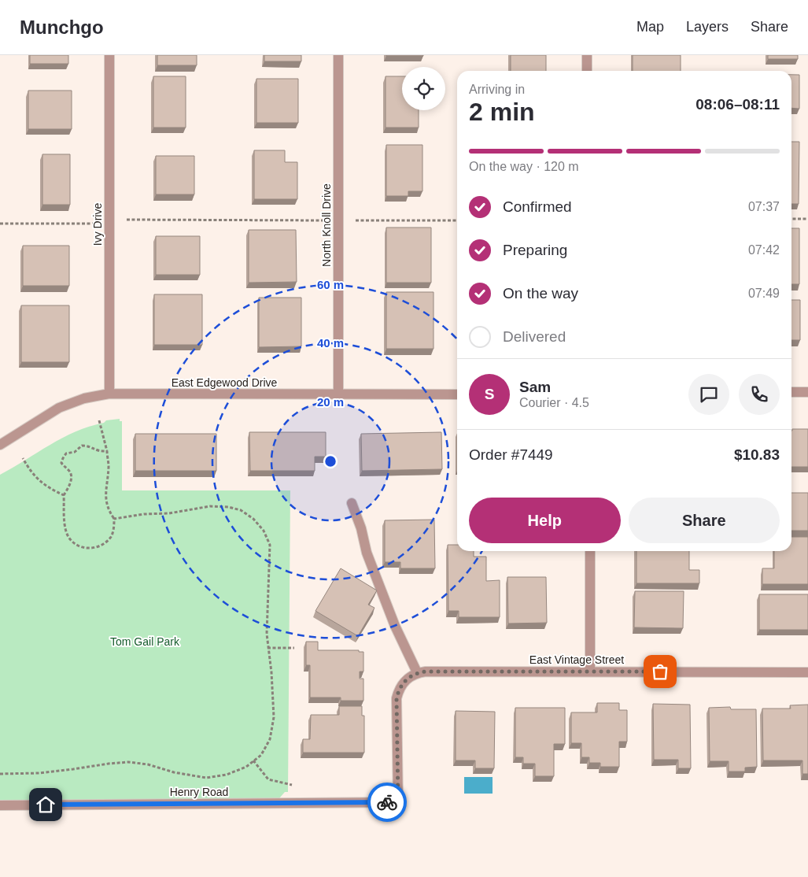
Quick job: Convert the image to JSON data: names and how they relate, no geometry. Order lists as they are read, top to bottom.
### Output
{
  "streets": {
    "street": [
      "Ivy Drive",
      "North Knoll Drive",
      "East Edgewood Drive",
      "East Vintage Street",
      "Henry Road"
    ]
  },
  "crossings": [
    ["Ivy Drive", "East Edgewood Drive"],
    ["North Knoll Drive", "East Edgewood Drive"],
    ["East Vintage Street", "Henry Road"]
  ],
  "parks": ["Tom Gail Park"],
  "page": {
    "header": "Munchgo",
    "nav": ["Map", "Layers", "Share"],
    "heading": ["2 min", "Arriving in", "08:06–08:11"],
    "panel": [
      "Sam",
      "Courier · 4.5",
      "Order #7449",
      "$10.83"
    ],
    "bar": "On the way · 120 m",
    "list": [
      ["Confirmed", "07:37"],
      ["Preparing", "07:42"],
      ["On the way", "07:49"],
      "Delivered"
    ],
    "round": "S",
    "buttons": ["Help", "Share"]
  },
  "rings": ["60 m", "40 m", "20 m"]
}
